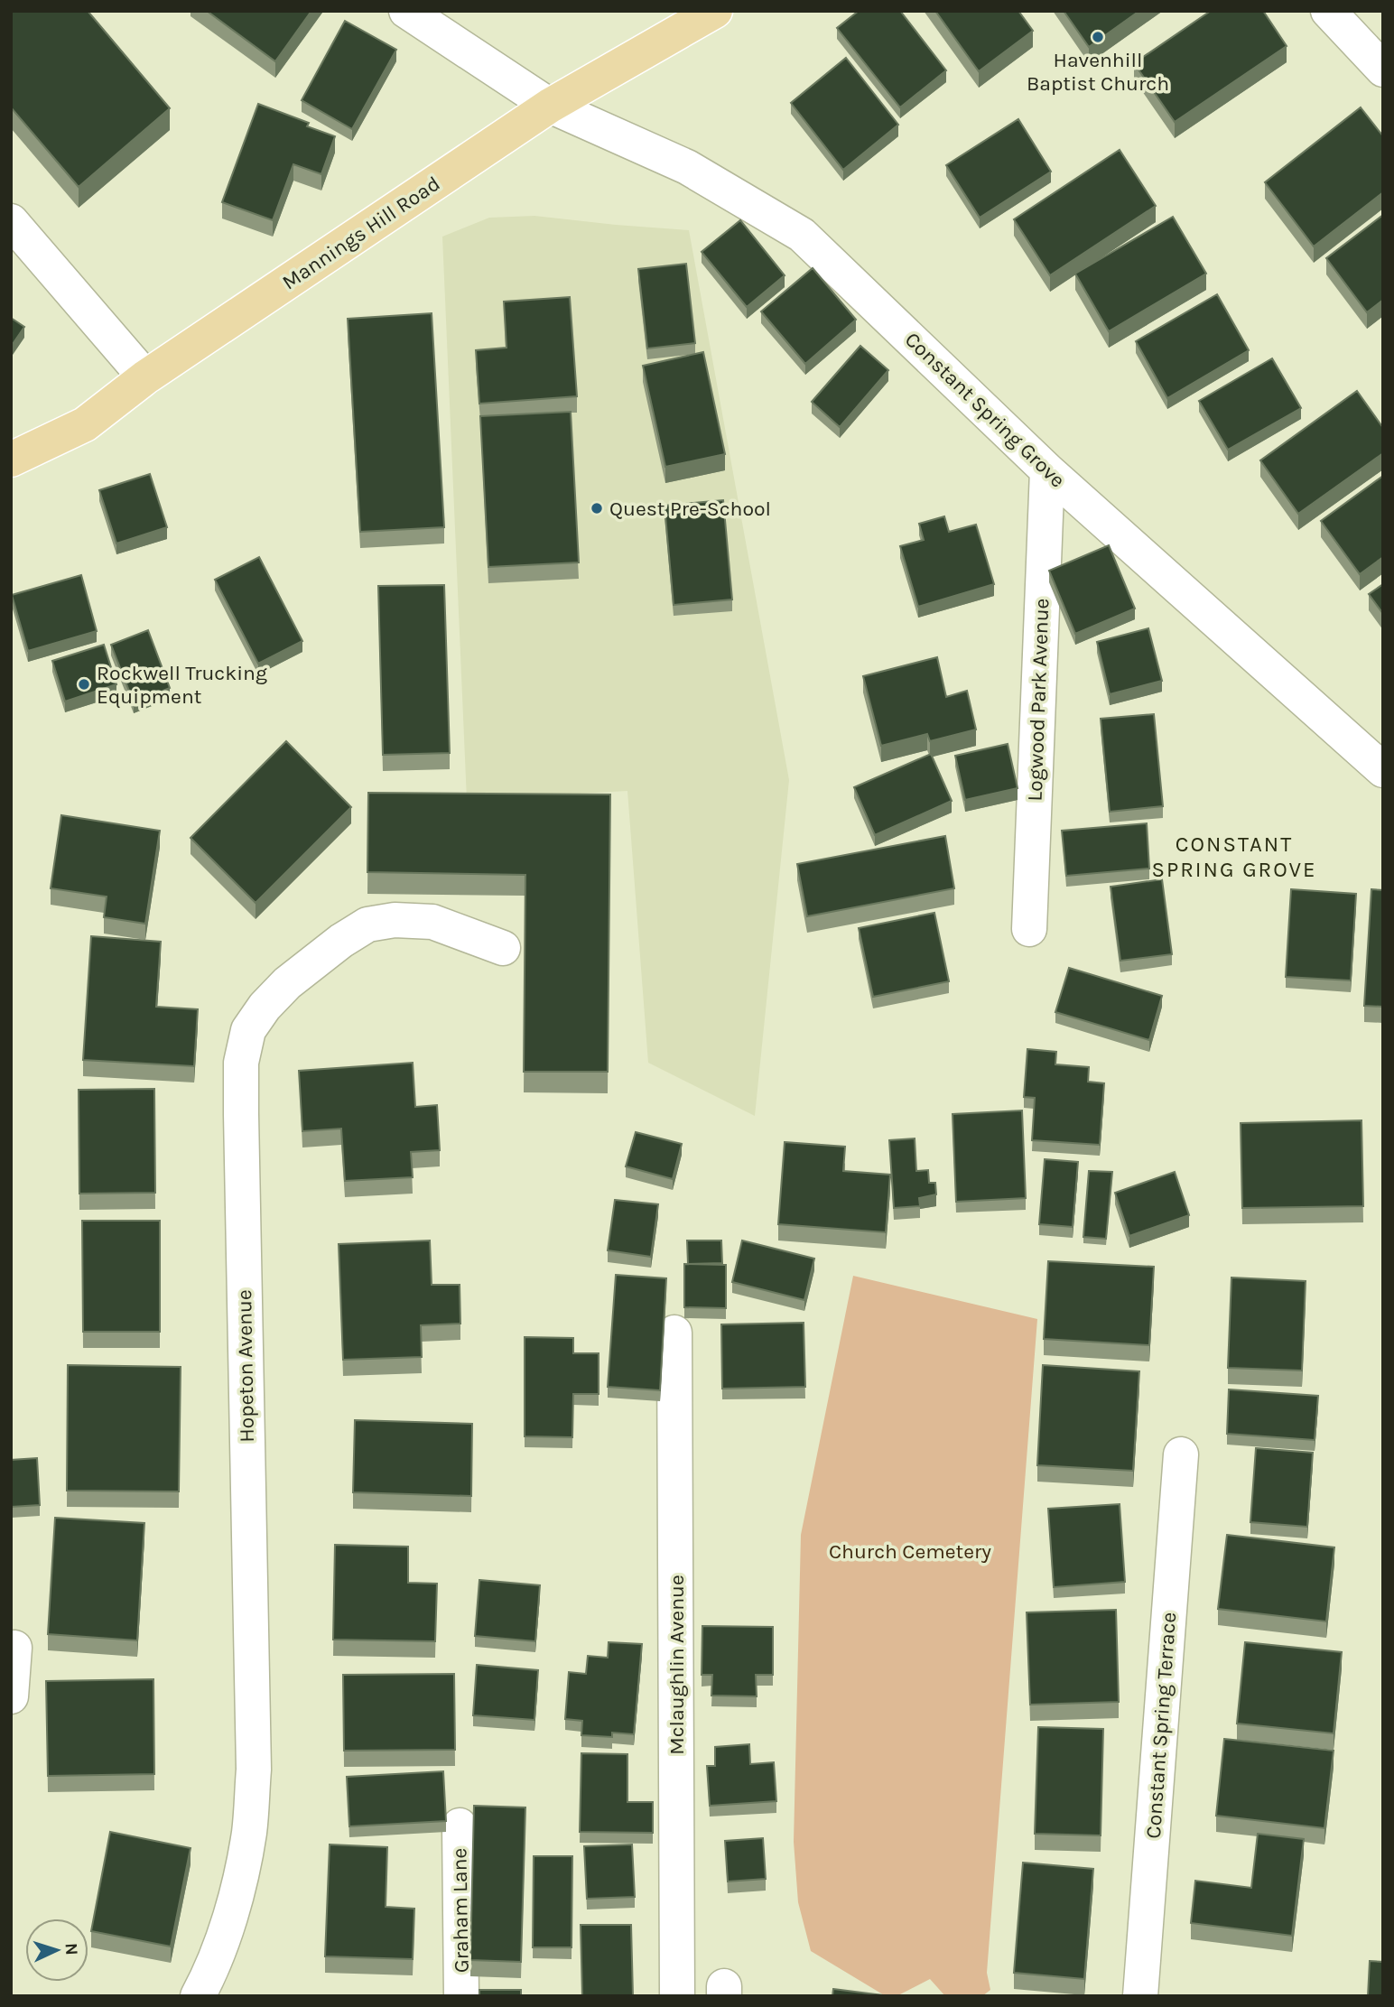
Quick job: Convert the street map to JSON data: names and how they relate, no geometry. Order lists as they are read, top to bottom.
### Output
{
  "streets": {
    "main road": ["Mannings Hill Road"],
    "street": [
      "Constant Spring Grove",
      "Logwood Park Avenue",
      "Hopeton Avenue",
      "Mclaughlin Avenue",
      "Constant Spring Terrace",
      "Graham Lane"
    ]
  },
  "crossings": [
    ["Mannings Hill Road", "Constant Spring Grove"],
    ["Constant Spring Grove", "Logwood Park Avenue"]
  ],
  "districts": ["CONSTANT SPRING GROVE"],
  "parks": ["Church Cemetery"],
  "places": ["Havenhill Baptist Church", "Quest Pre-School", "Rockwell Trucking Equipment"],
  "north": "right"
}
